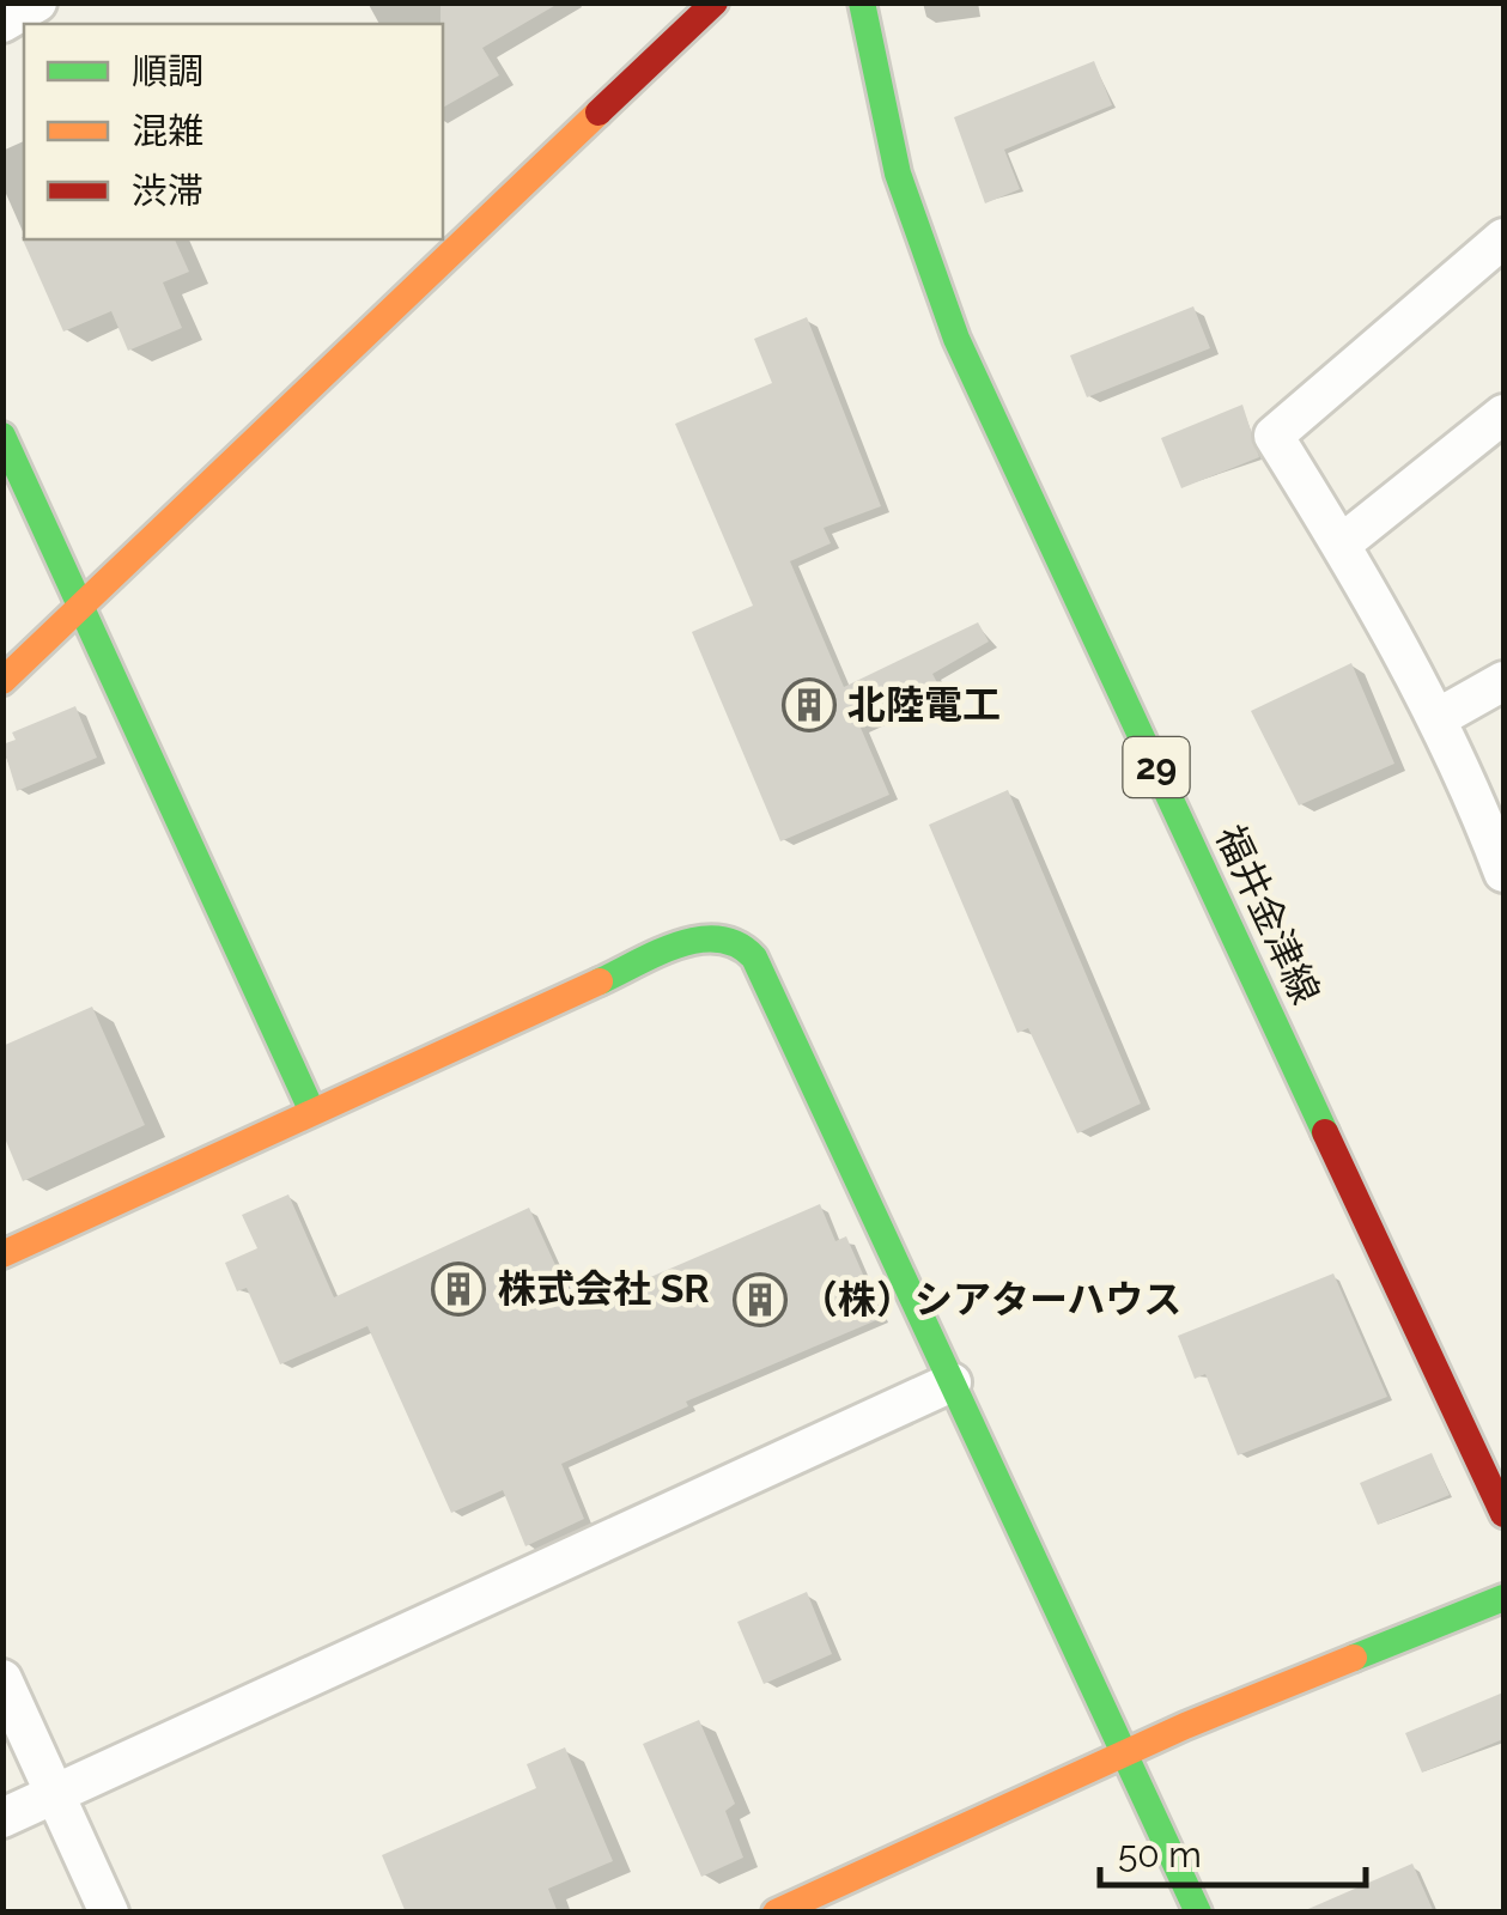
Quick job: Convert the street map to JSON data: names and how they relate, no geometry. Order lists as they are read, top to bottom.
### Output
{
  "streets": {
    "street": ["29", "福井金津線"]
  },
  "places": {
    "building": ["北陸電工", "株式会社 SR", "（株）シアターハウス"]
  },
  "legend": ["順調", "混雑", "渋滞"],
  "scale_bar": "50 m"
}
